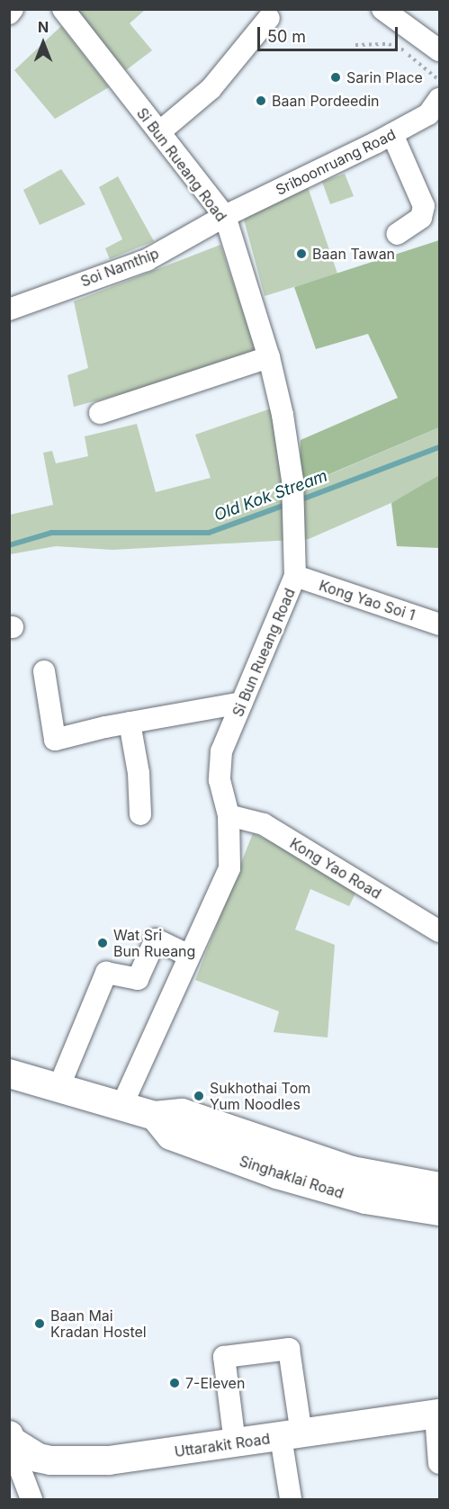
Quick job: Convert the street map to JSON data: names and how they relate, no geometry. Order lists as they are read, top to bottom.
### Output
{
  "streets": {
    "main road": ["Singhaklai Road", "Uttarakit Road"],
    "street": [
      "Sriboonruang Road",
      "Si Bun Rueang Road",
      "Soi Namthip",
      "Kong Yao Soi 1",
      "Kong Yao Road"
    ]
  },
  "crossings": [
    ["Sriboonruang Road", "Si Bun Rueang Road"],
    ["Sriboonruang Road", "Soi Namthip"],
    ["Si Bun Rueang Road", "Soi Namthip"],
    ["Si Bun Rueang Road", "Kong Yao Soi 1"],
    ["Si Bun Rueang Road", "Kong Yao Road"],
    ["Si Bun Rueang Road", "Singhaklai Road"]
  ],
  "water": ["Old Kok Stream"],
  "places": [
    "Sarin Place",
    "Baan Pordeedin",
    "Baan Tawan",
    "Wat Sri Bun Rueang",
    "Sukhothai Tom Yum Noodles",
    "Baan Mai Kradan Hostel",
    "7-Eleven"
  ],
  "scale_bar": "50 m",
  "north": "top"
}
